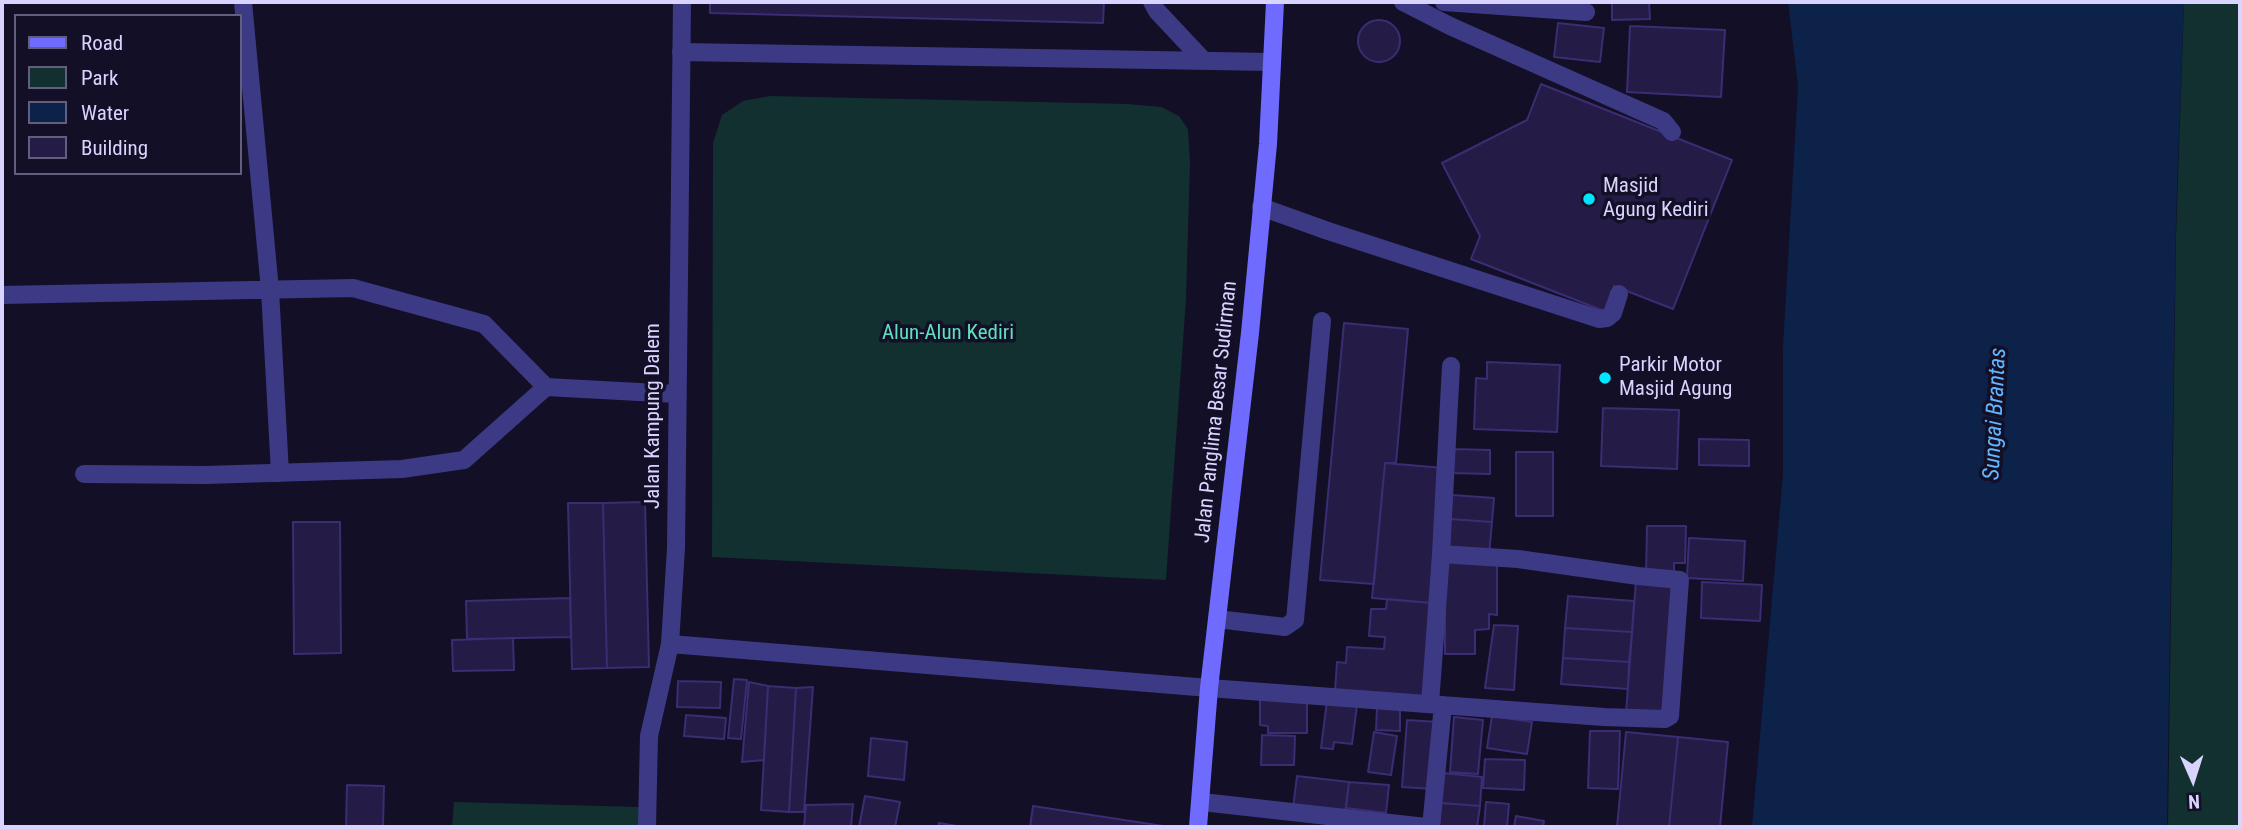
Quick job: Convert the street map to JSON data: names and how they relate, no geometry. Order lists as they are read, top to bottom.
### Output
{
  "streets": {
    "main road": ["Jalan Panglima Besar Sudirman"],
    "street": ["Jalan Kampung Dalem"]
  },
  "water": ["Sungai Brantas"],
  "parks": ["Alun-Alun Kediri"],
  "places": ["Masjid Agung Kediri", "Parkir Motor Masjid Agung"],
  "legend": [
    "Road",
    "Park",
    "Water",
    "Building"
  ],
  "north": "bottom"
}
